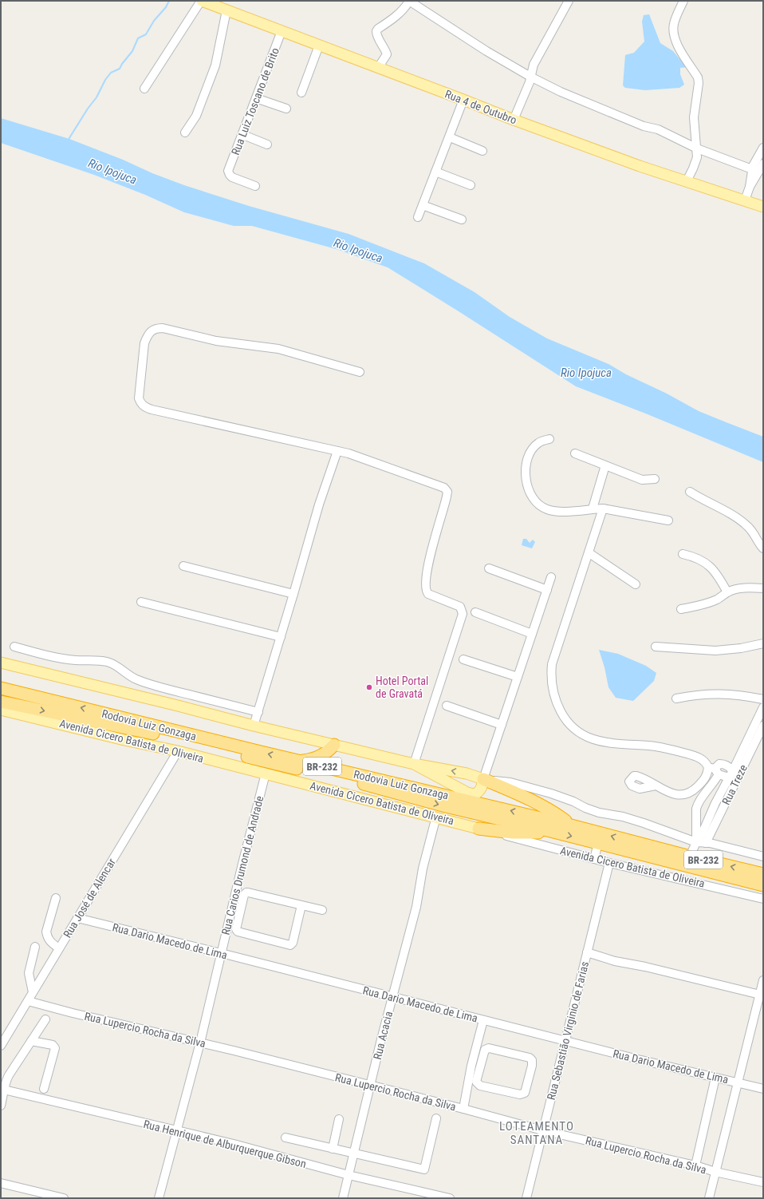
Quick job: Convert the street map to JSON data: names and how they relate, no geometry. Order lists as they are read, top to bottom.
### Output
{
  "streets": {
    "highway": ["Rodovia Luiz Gonzaga", "BR-232"],
    "main road": ["Rua 4 de Outubro", "Avenida Cicero Batista de Oliveira"],
    "street": [
      "Rua Luiz Toscano de Brito",
      "Rua Treze",
      "Rua Carios Drumond de Andrade",
      "Rua José de Alencar",
      "Rua Dario Macedo de Lima",
      "Rua Lupercio Rocha da Silva",
      "Rua Sebastião Virginio de Farias",
      "Rua Acacia",
      "Rua Henrique de Alburquerque Gibson"
    ]
  },
  "crossings": [
    ["Rua Luiz Toscano de Brito", "Rua 4 de Outubro"],
    ["Avenida Cicero Batista de Oliveira", "Rua Carios Drumond de Andrade"],
    ["Avenida Cicero Batista de Oliveira", "Rua José de Alencar"],
    ["Avenida Cicero Batista de Oliveira", "Rua Sebastião Virginio de Farias"],
    ["Avenida Cicero Batista de Oliveira", "Rua Acacia"],
    ["Rua Carios Drumond de Andrade", "Rua Dario Macedo de Lima"],
    ["Rua Carios Drumond de Andrade", "Rua Lupercio Rocha da Silva"],
    ["Rua Carios Drumond de Andrade", "Rua Henrique de Alburquerque Gibson"],
    ["Rua José de Alencar", "Rua Dario Macedo de Lima"],
    ["Rua José de Alencar", "Rua Lupercio Rocha da Silva"],
    ["Rua Dario Macedo de Lima", "Rua Sebastião Virginio de Farias"],
    ["Rua Dario Macedo de Lima", "Rua Acacia"],
    ["Rua Lupercio Rocha da Silva", "Rua Sebastião Virginio de Farias"],
    ["Rua Lupercio Rocha da Silva", "Rua Acacia"],
    ["Rua Acacia", "Rua Henrique de Alburquerque Gibson"]
  ],
  "districts": ["LOTEAMENTO SANTANA"],
  "water": ["Rio Ipojuca"],
  "places": ["Hotel Portal de Gravatá"]
}
